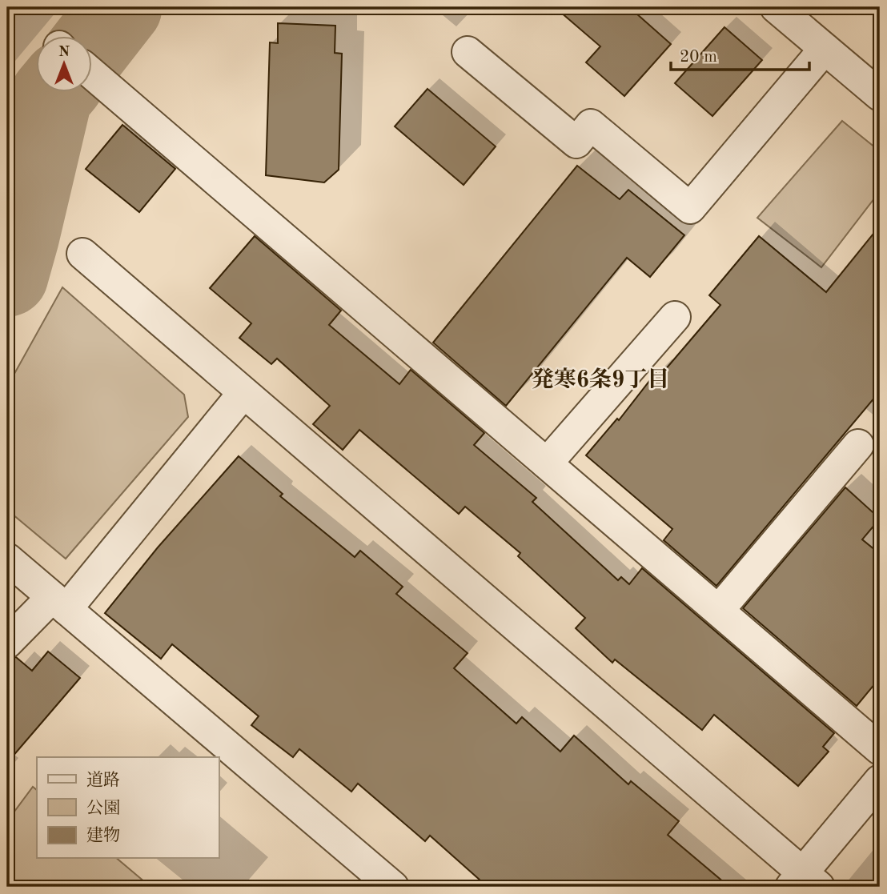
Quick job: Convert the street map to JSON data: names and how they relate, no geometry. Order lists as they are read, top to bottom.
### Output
{
  "districts": ["発寒6条9丁目"],
  "legend": ["道路", "公園", "建物"],
  "scale_bar": "20 m",
  "north": "top"
}
